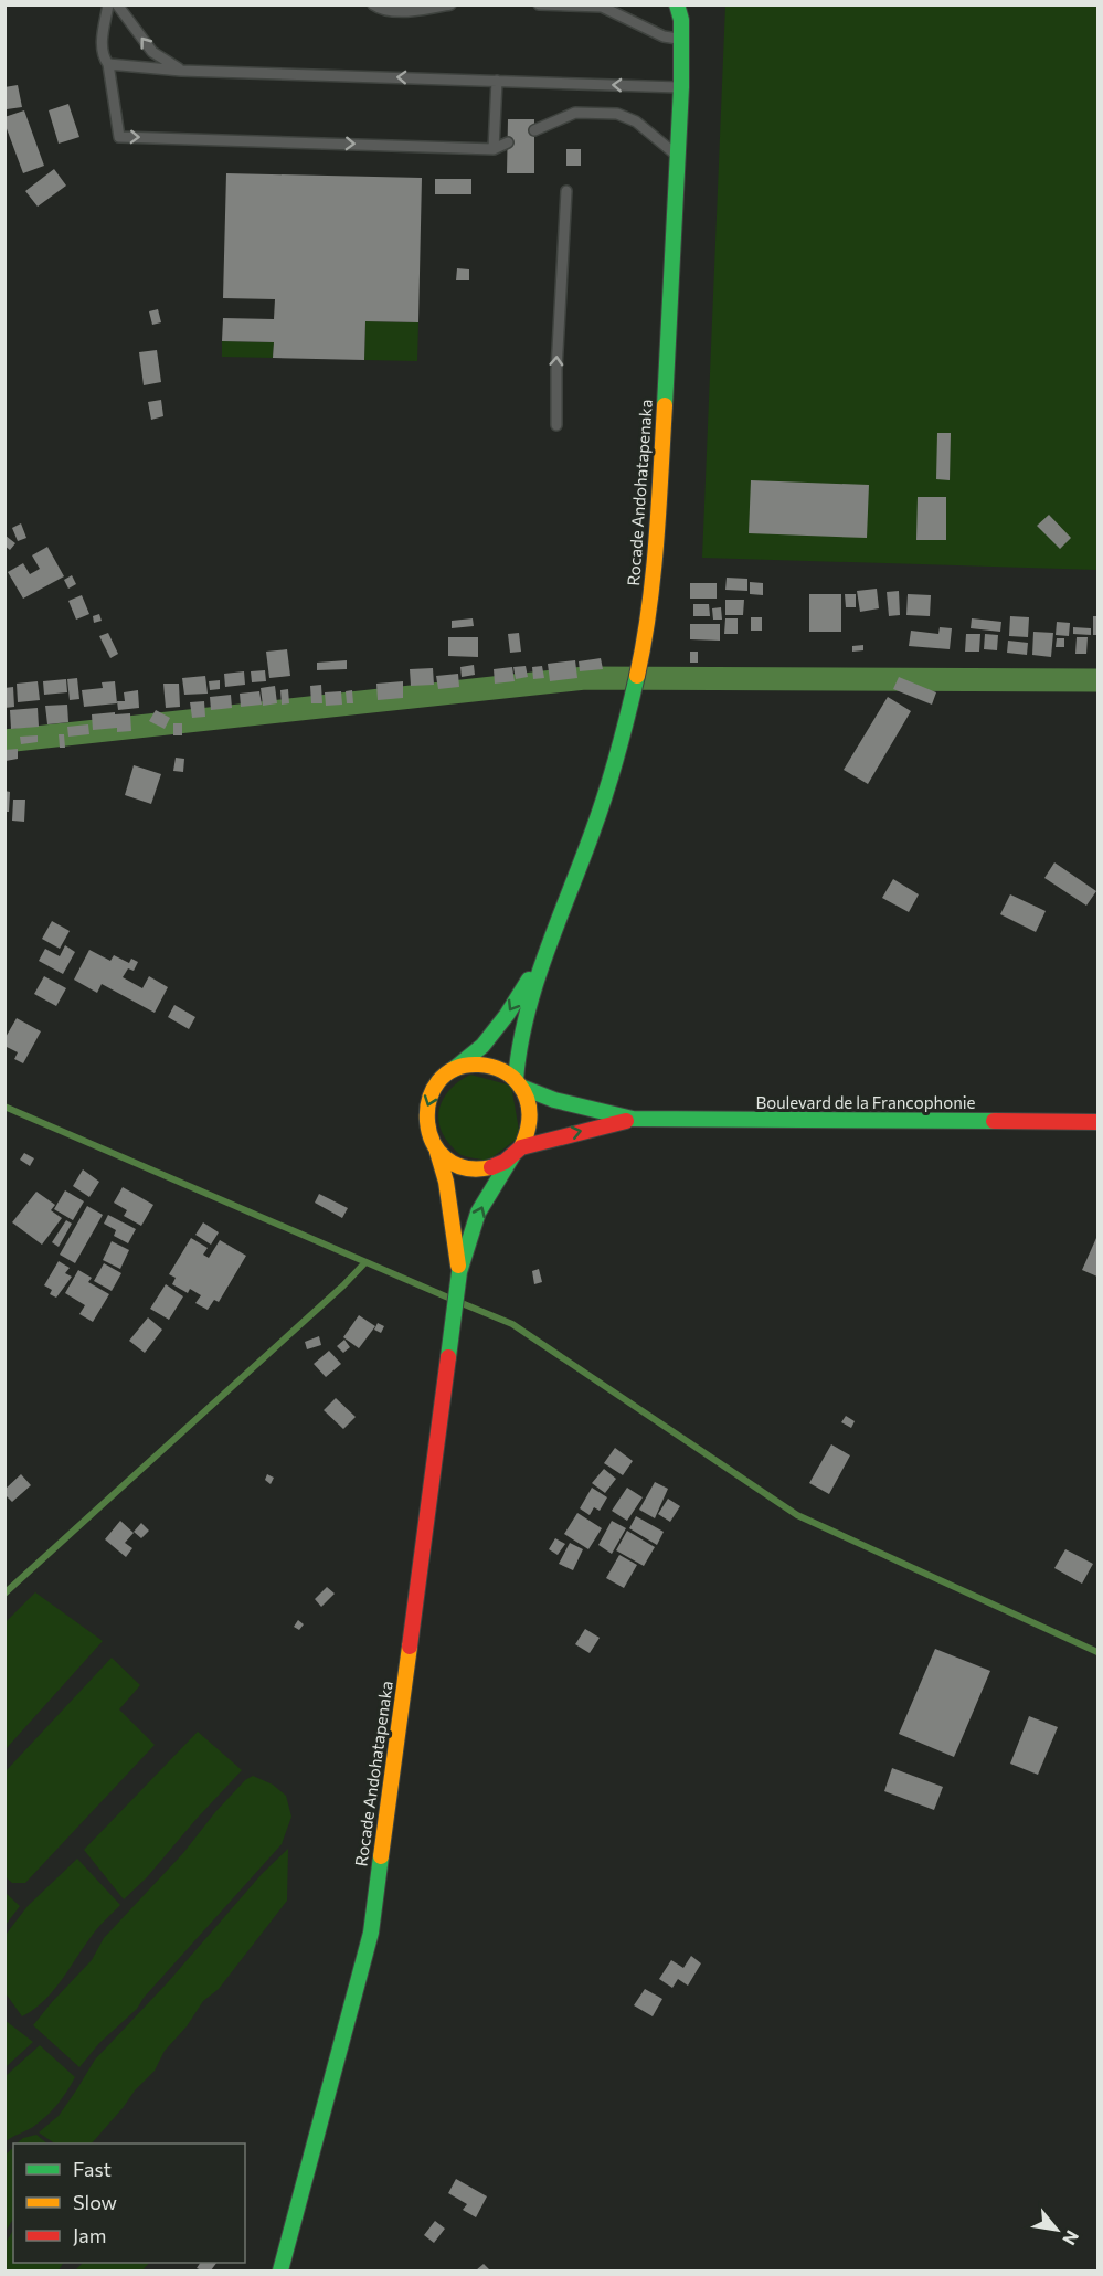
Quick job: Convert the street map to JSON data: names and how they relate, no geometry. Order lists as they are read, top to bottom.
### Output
{
  "streets": {
    "main road": ["Rocade Andohatapenaka", "Boulevard de la Francophonie"]
  },
  "legend": ["Fast", "Slow", "Jam"],
  "north": "bottom right"
}
